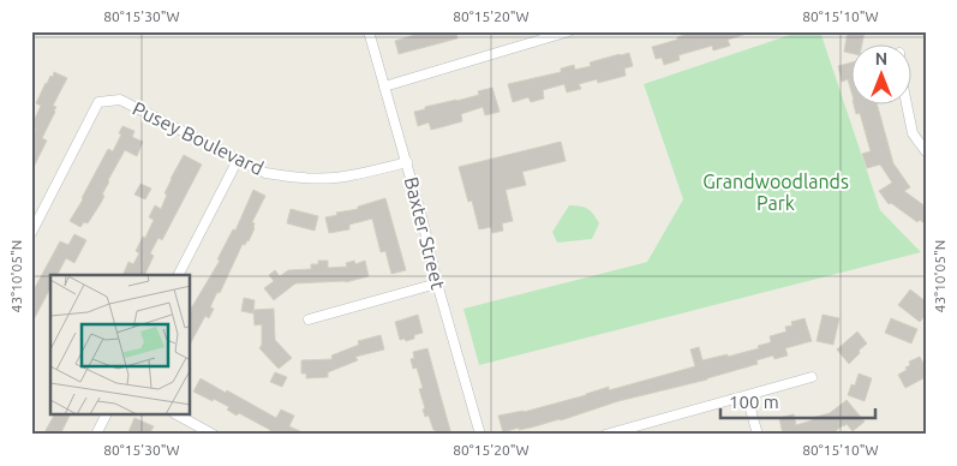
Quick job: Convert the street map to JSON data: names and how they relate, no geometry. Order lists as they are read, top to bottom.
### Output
{
  "streets": {
    "street": ["Pusey Boulevard", "Baxter Street"]
  },
  "crossings": [
    ["Pusey Boulevard", "Baxter Street"]
  ],
  "parks": ["Grandwoodlands Park"],
  "scale_bar": "100 m",
  "north": "top",
  "coordinates": [
    "80°15'30\"W",
    "80°15'20\"W",
    "80°15'10\"W",
    "43°10'05\"N"
  ]
}
